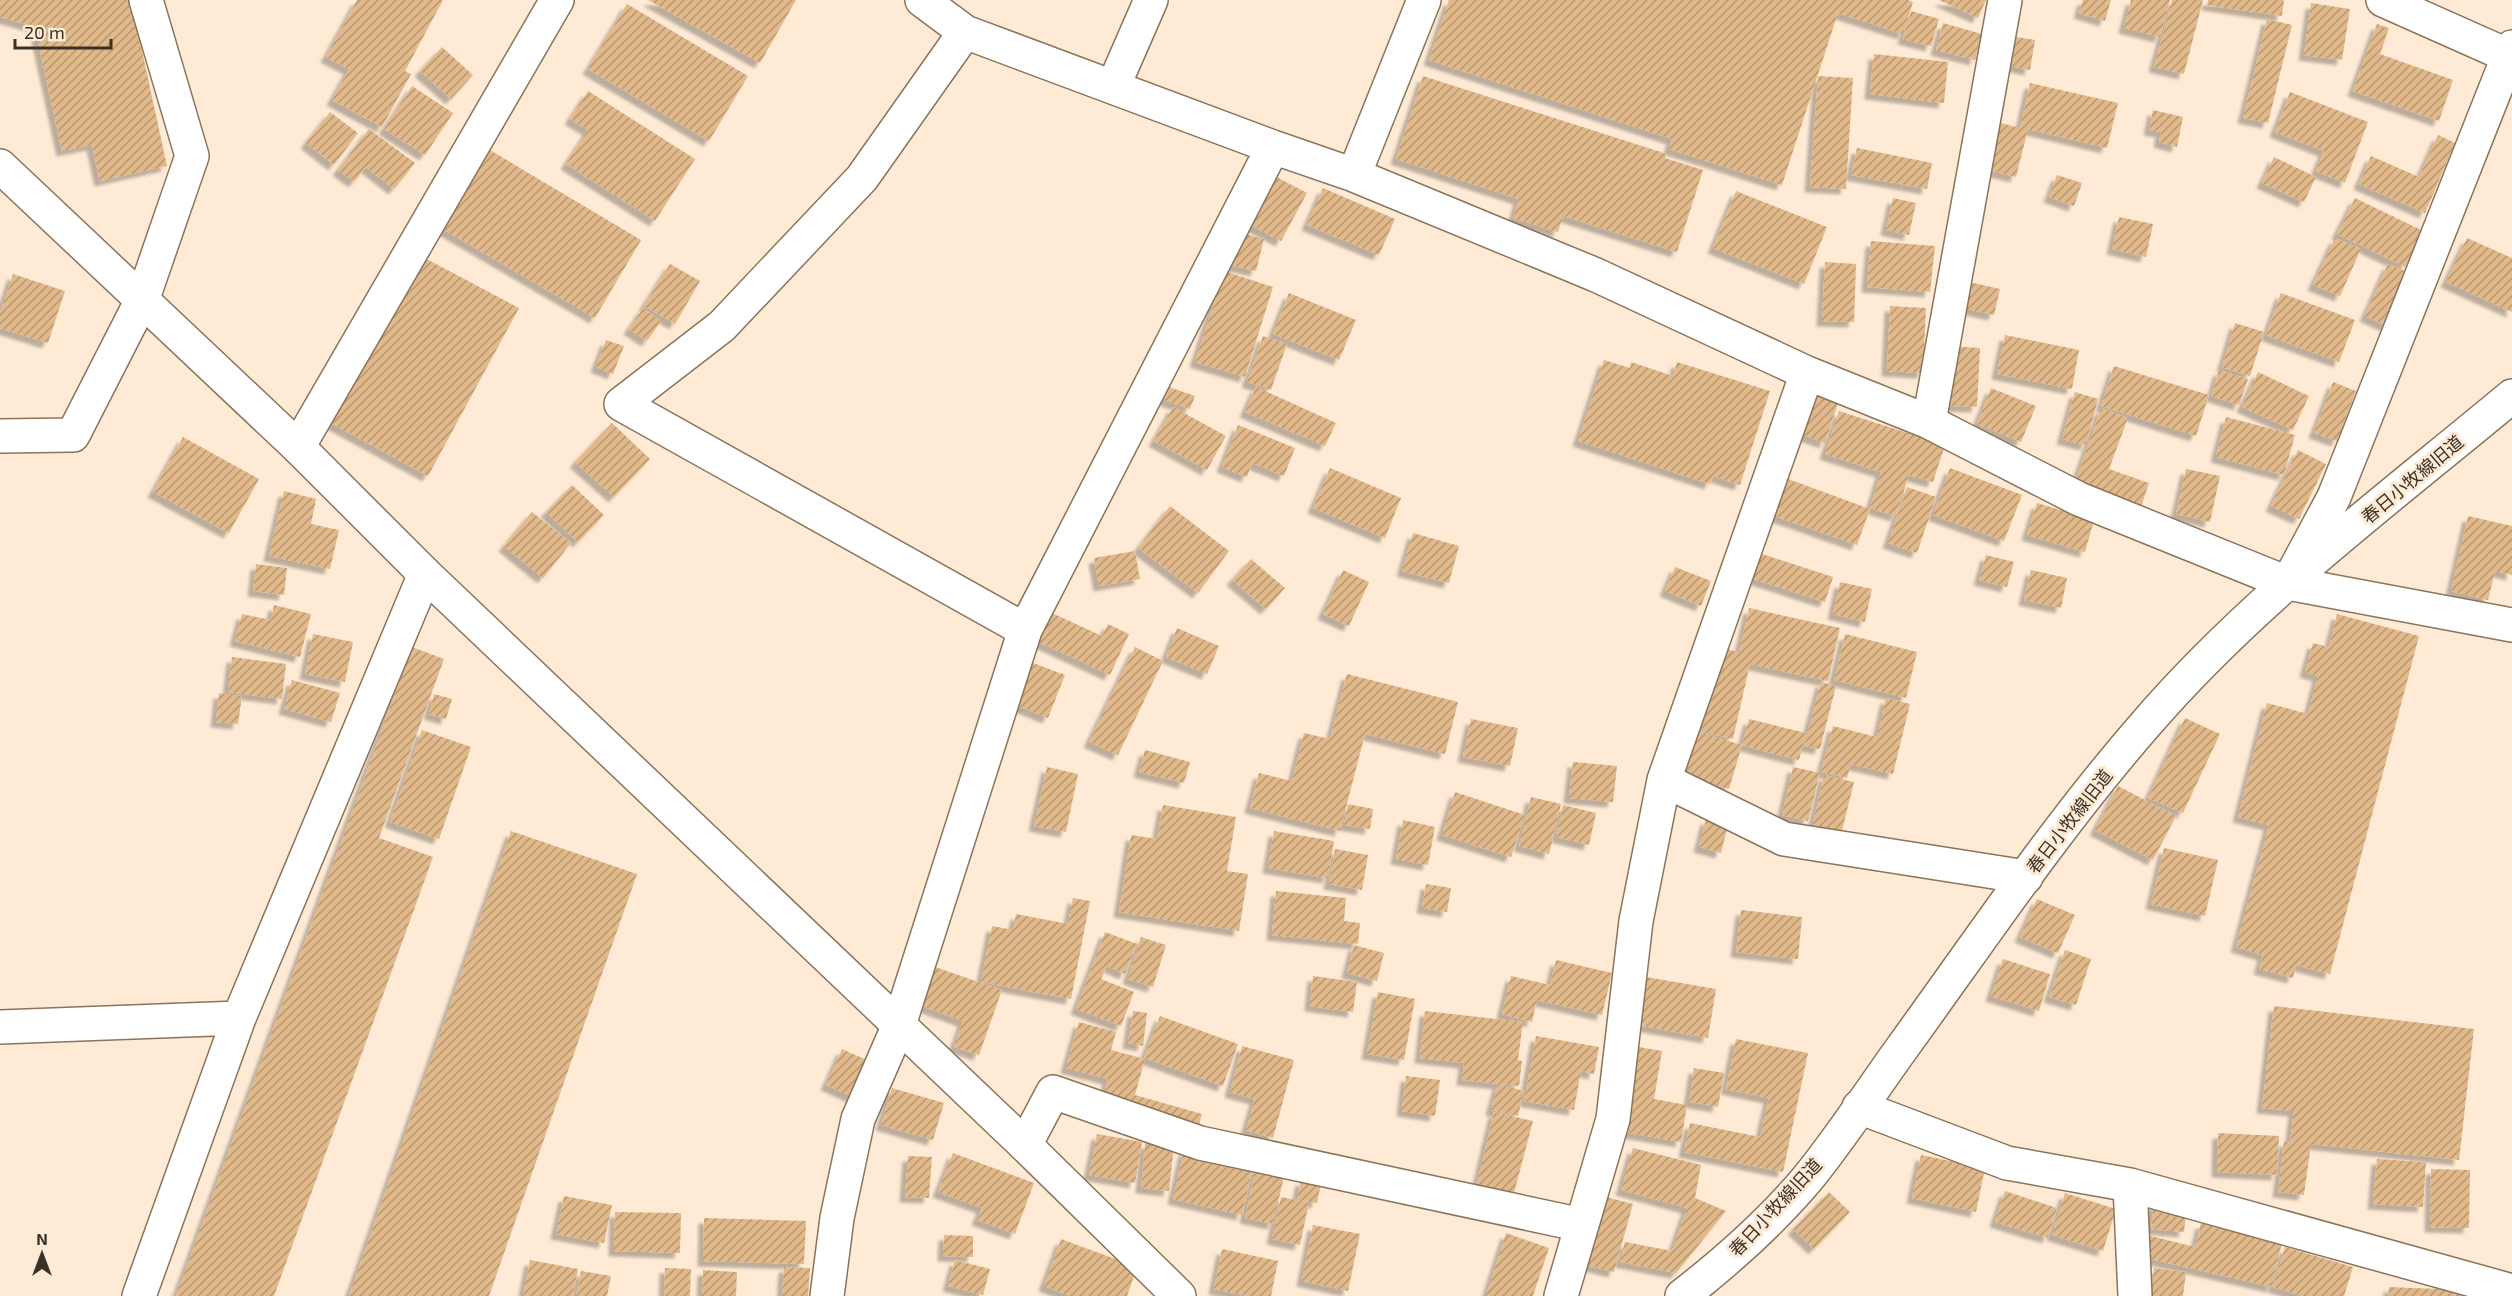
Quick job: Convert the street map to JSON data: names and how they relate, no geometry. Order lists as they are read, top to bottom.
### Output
{
  "streets": {
    "street": ["春日小牧線旧道"]
  },
  "scale_bar": "20 m",
  "north": "top"
}
